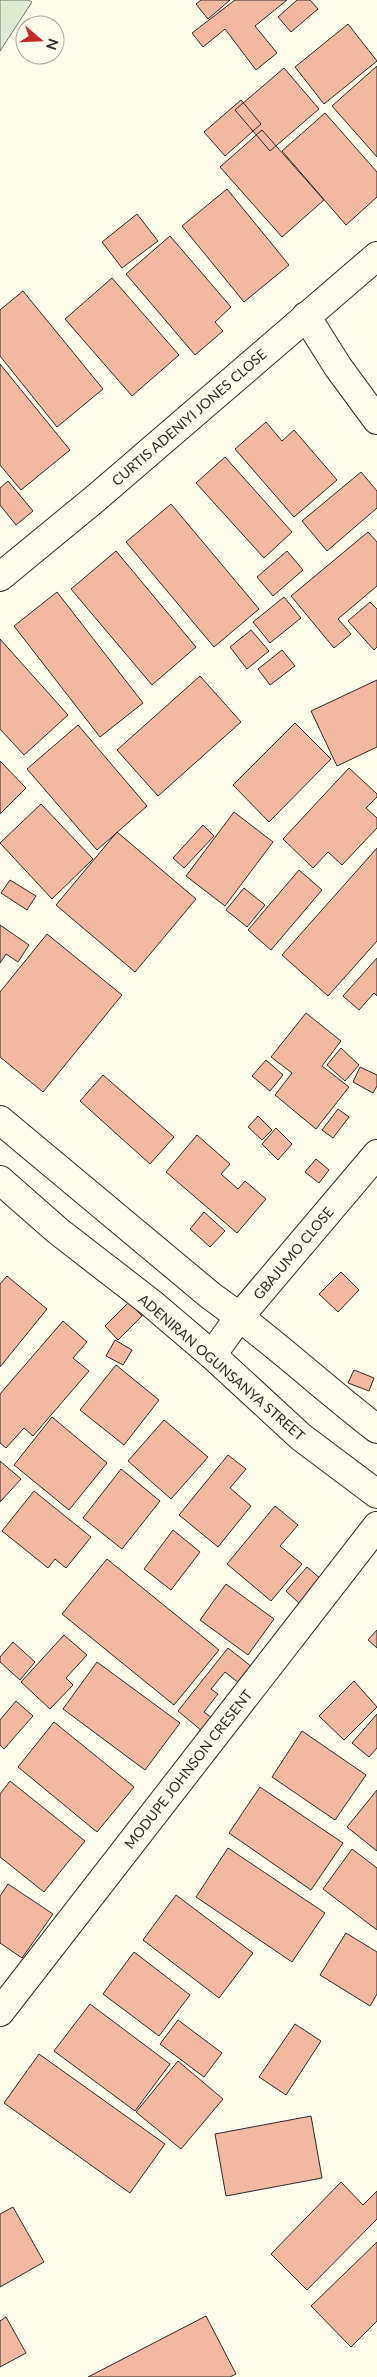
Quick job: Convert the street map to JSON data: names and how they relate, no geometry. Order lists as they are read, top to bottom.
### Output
{
  "streets": {
    "street": [
      "CURTIS ADENIYI JONES CLOSE",
      "GBAJUMO CLOSE",
      "ADENIRAN OGUNSANYA STREET",
      "MODUPE JOHNSON CRESENT"
    ]
  },
  "crossings": [
    ["GBAJUMO CLOSE", "ADENIRAN OGUNSANYA STREET"]
  ],
  "north": "right"
}
